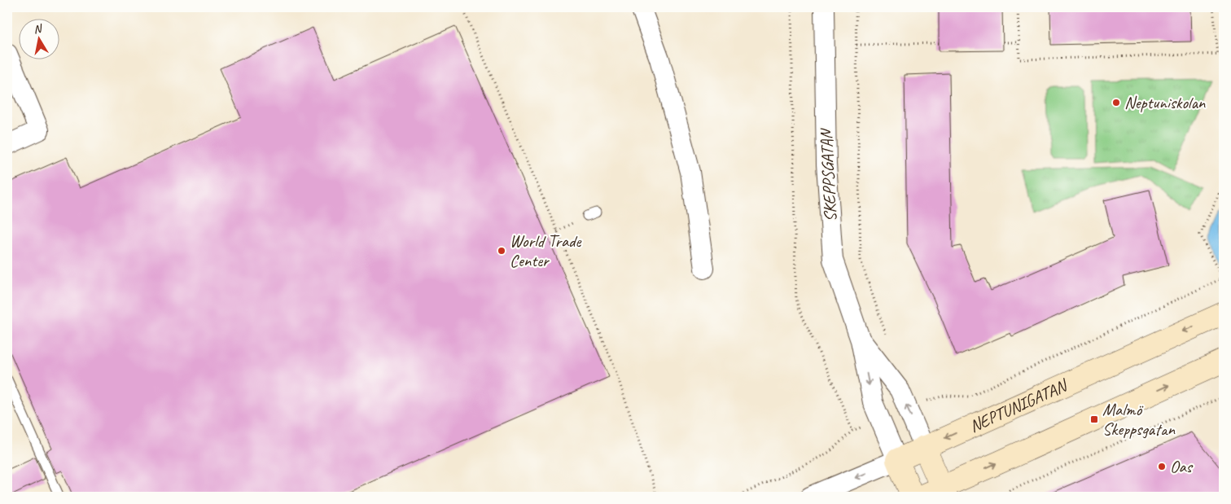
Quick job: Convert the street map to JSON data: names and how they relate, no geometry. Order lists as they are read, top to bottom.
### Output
{
  "streets": {
    "street": ["SKEPPSGATAN", "NEPTUNIGATAN"]
  },
  "places": {
    "other": ["Neptuniskolan", "World Trade Center", "Oas"],
    "transit": ["Malmö Skeppsgatan"]
  },
  "north": "top"
}
